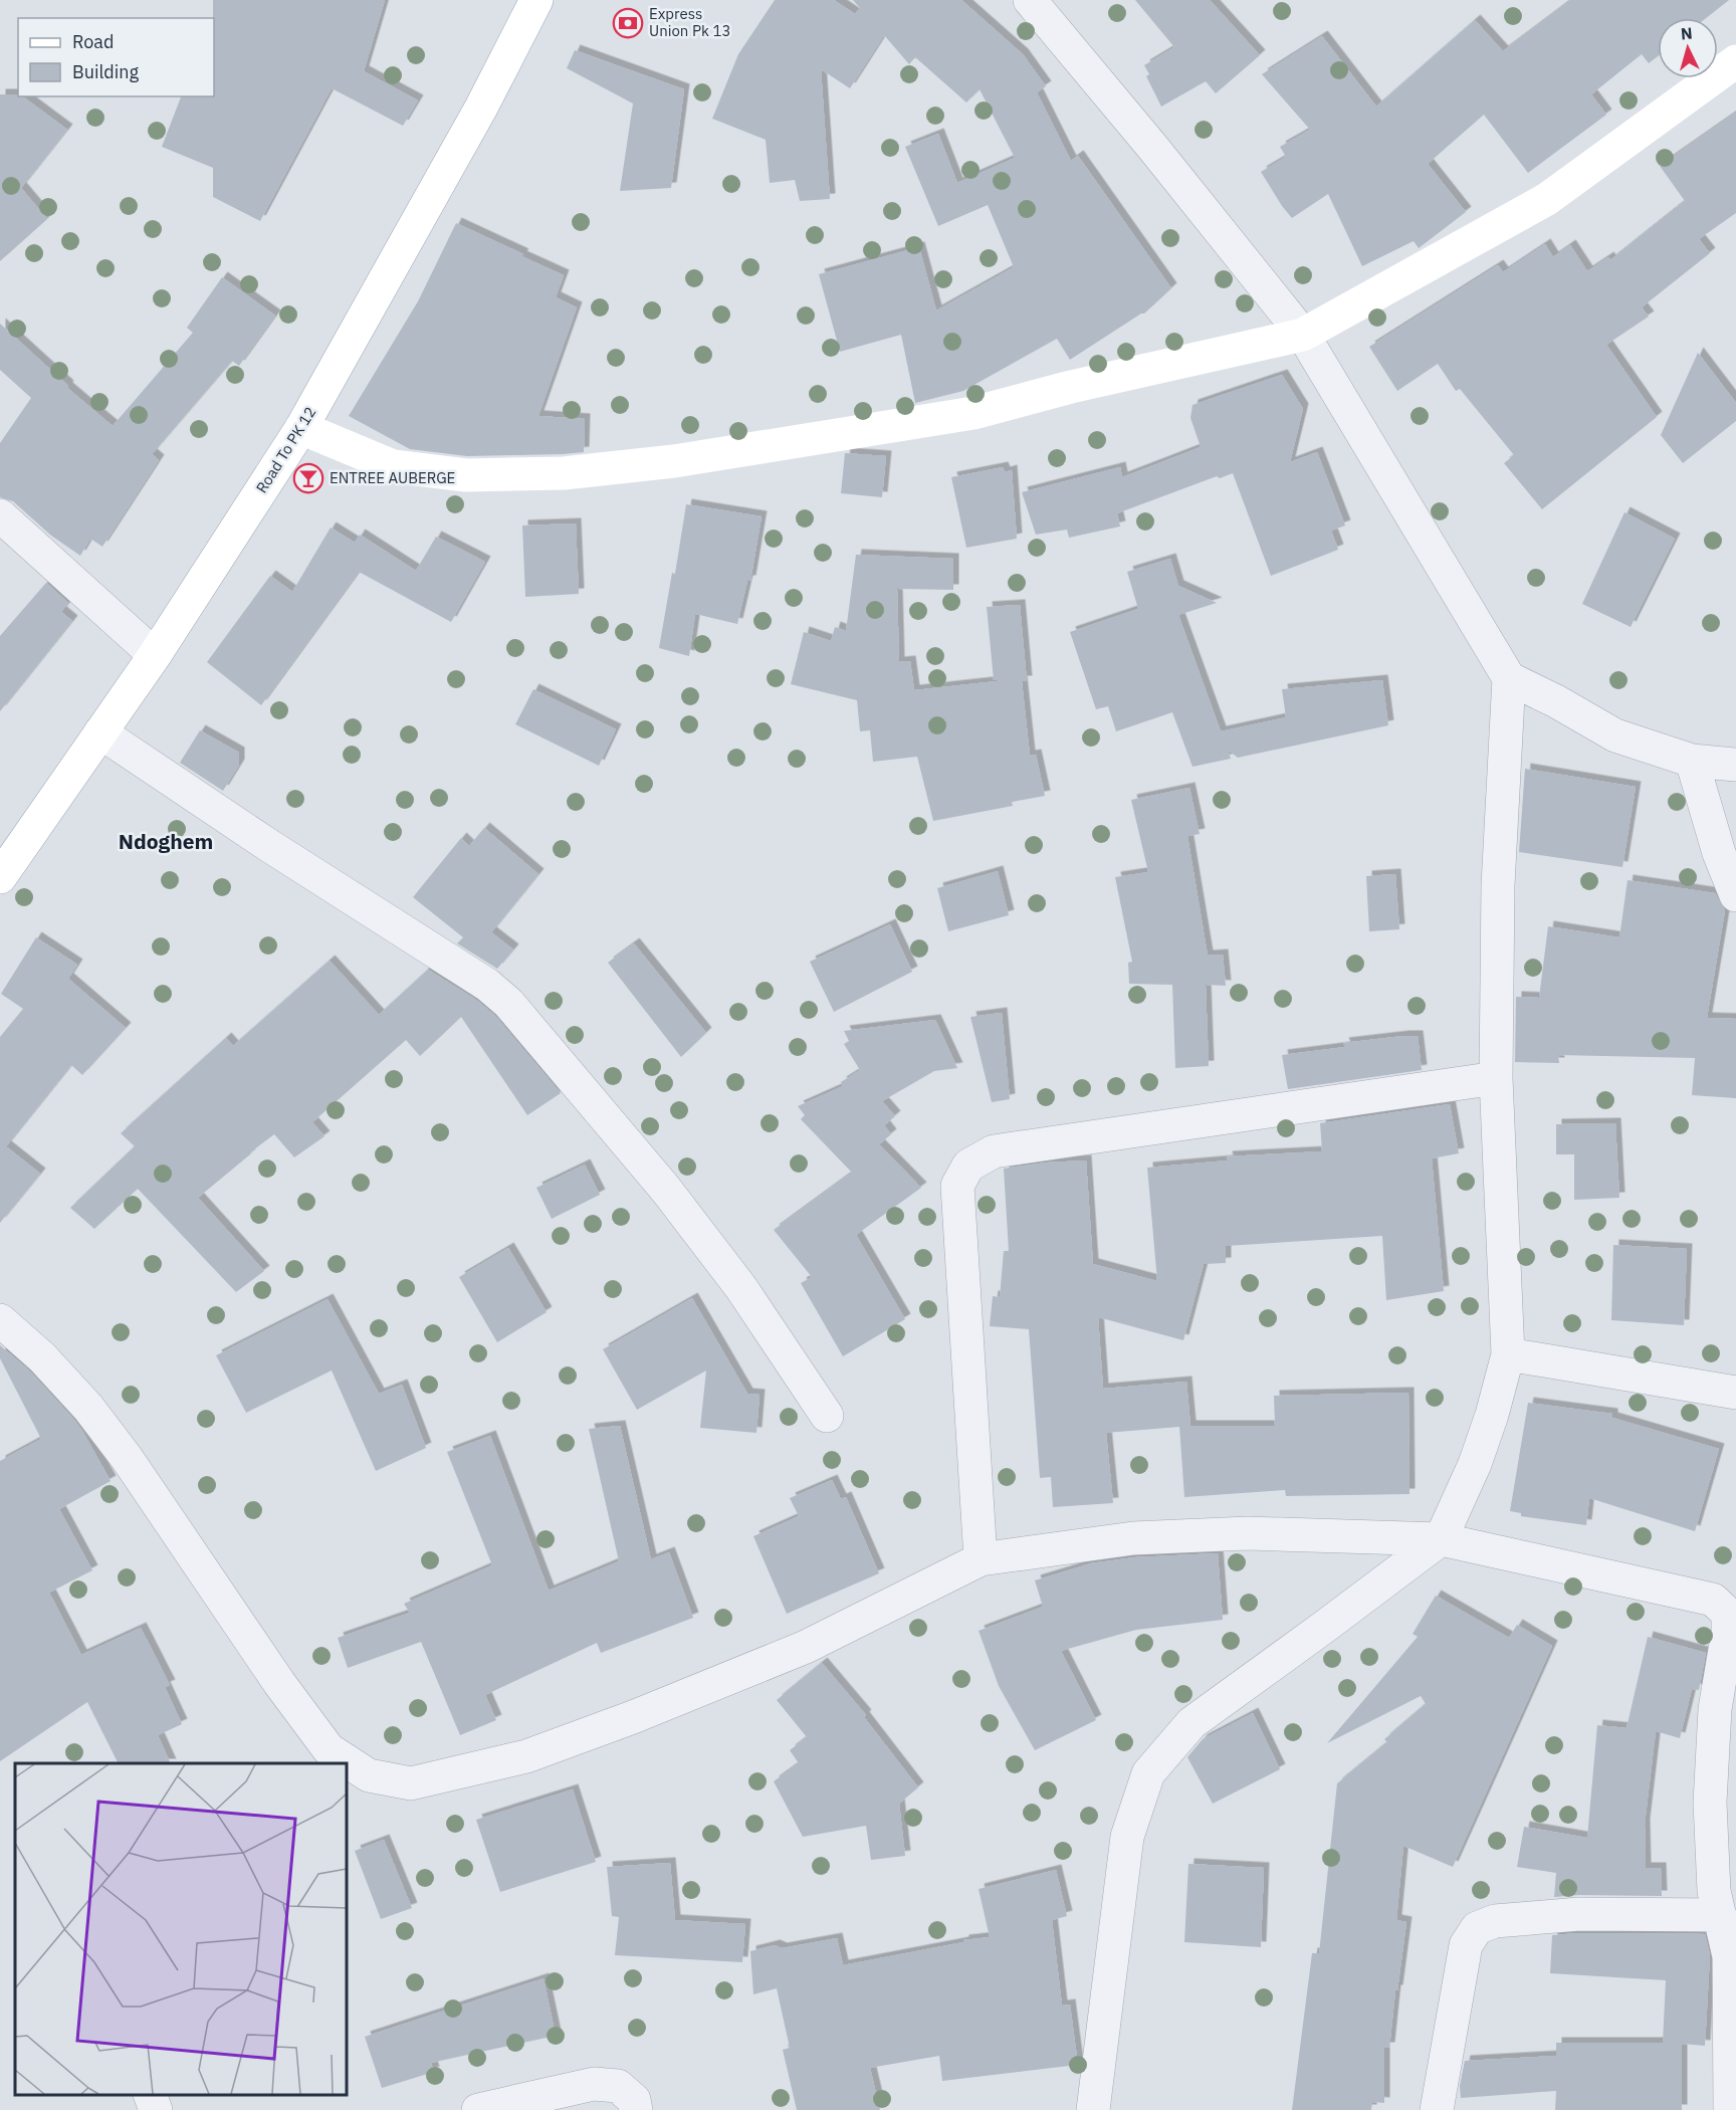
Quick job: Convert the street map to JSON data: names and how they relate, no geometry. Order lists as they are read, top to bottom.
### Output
{
  "streets": {
    "street": ["Road To PK 12"]
  },
  "districts": ["Ndoghem"],
  "places": {
    "bank": ["Express Union Pk 13"],
    "bar": ["ENTREE AUBERGE"]
  },
  "legend": ["Road", "Building"],
  "north": "top"
}
